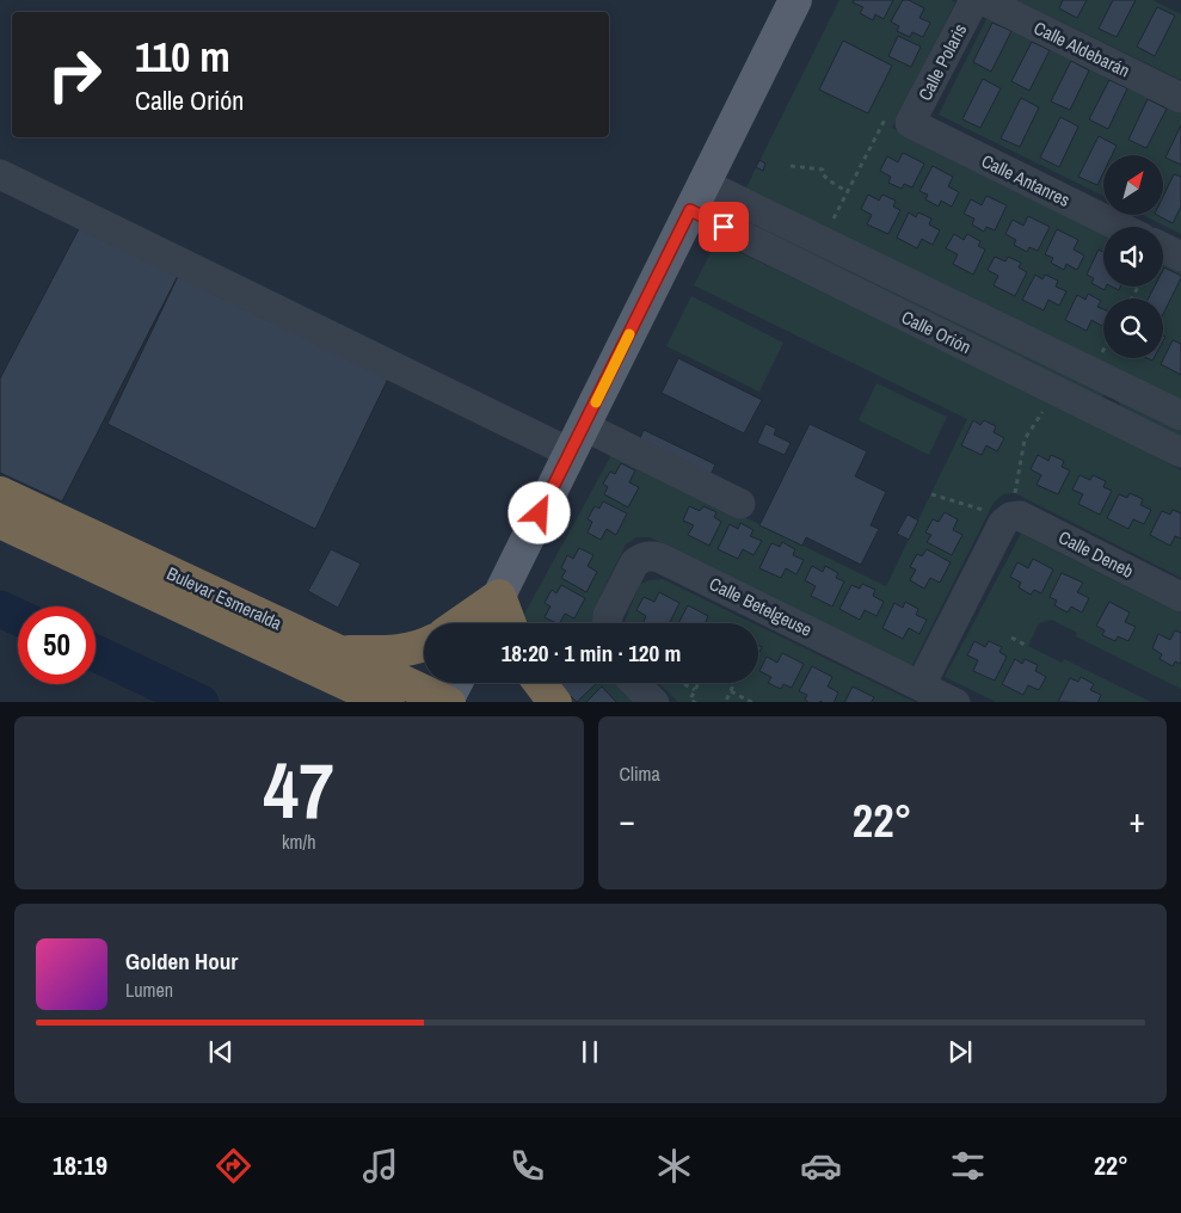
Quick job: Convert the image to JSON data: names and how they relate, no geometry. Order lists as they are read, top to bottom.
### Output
{
  "streets": {
    "highway": ["Bulevar Esmeralda"],
    "street": [
      "Calle Aldebarán",
      "Calle Polaris",
      "Calle Antanres",
      "Calle Orión",
      "Calle Deneb",
      "Calle Betelgeuse"
    ]
  },
  "crossings": [
    ["Calle Polaris", "Calle Antanres"]
  ],
  "north": "top right",
  "page": {
    "turn": ["110 m", "Calle Orión"],
    "limit": "50",
    "trip": "18:20 · 1 min · 120 m",
    "tile": [
      ["47", "km/h"],
      "Clima"
    ],
    "heat": ["−", "22°", "+"],
    "song": ["Golden Hour", "Lumen"],
    "tabs": ["18:19", "22°"]
  }
}
